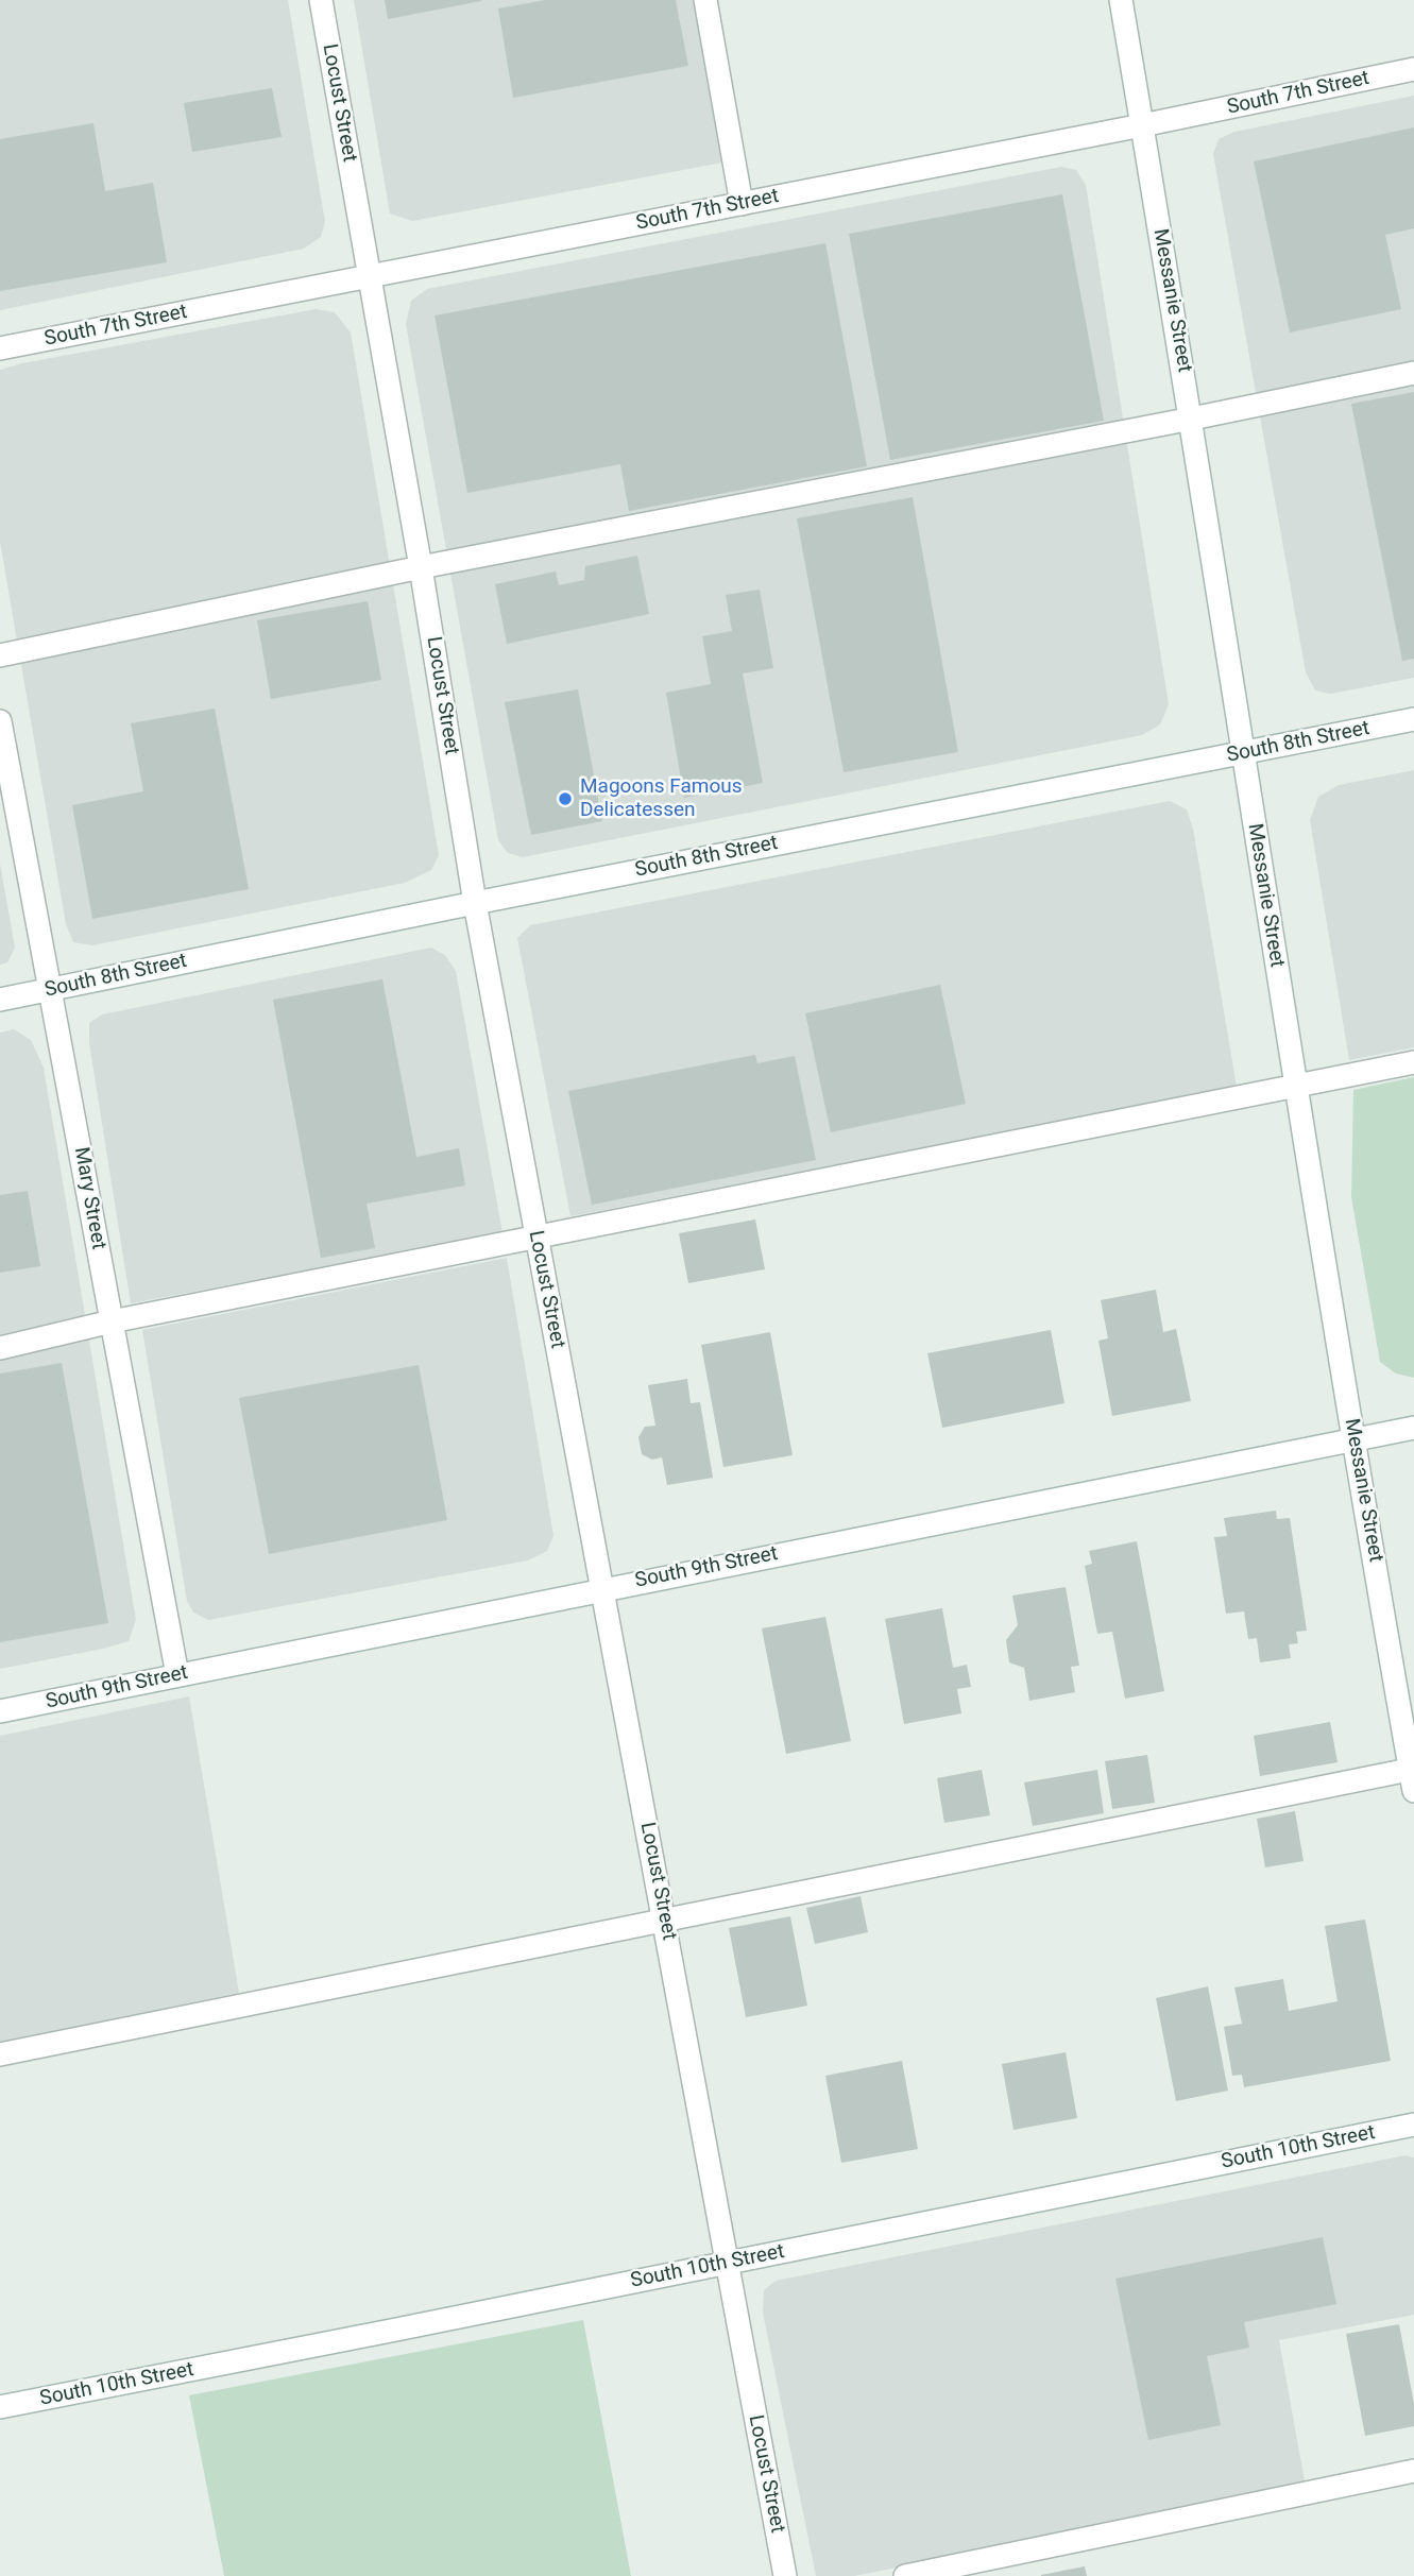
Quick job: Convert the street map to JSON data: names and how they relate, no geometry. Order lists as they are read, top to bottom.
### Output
{
  "streets": {
    "street": [
      "South 7th Street",
      "Locust Street",
      "Messanie Street",
      "South 8th Street",
      "Mary Street",
      "South 9th Street",
      "South 10th Street"
    ]
  },
  "crossings": [
    ["South 7th Street", "Locust Street"],
    ["South 7th Street", "Messanie Street"],
    ["Locust Street", "South 8th Street"],
    ["Locust Street", "South 9th Street"],
    ["Locust Street", "South 10th Street"],
    ["Messanie Street", "South 8th Street"],
    ["Messanie Street", "South 9th Street"],
    ["South 8th Street", "Mary Street"],
    ["Mary Street", "South 9th Street"]
  ],
  "places": ["Magoons Famous Delicatessen"]
}
